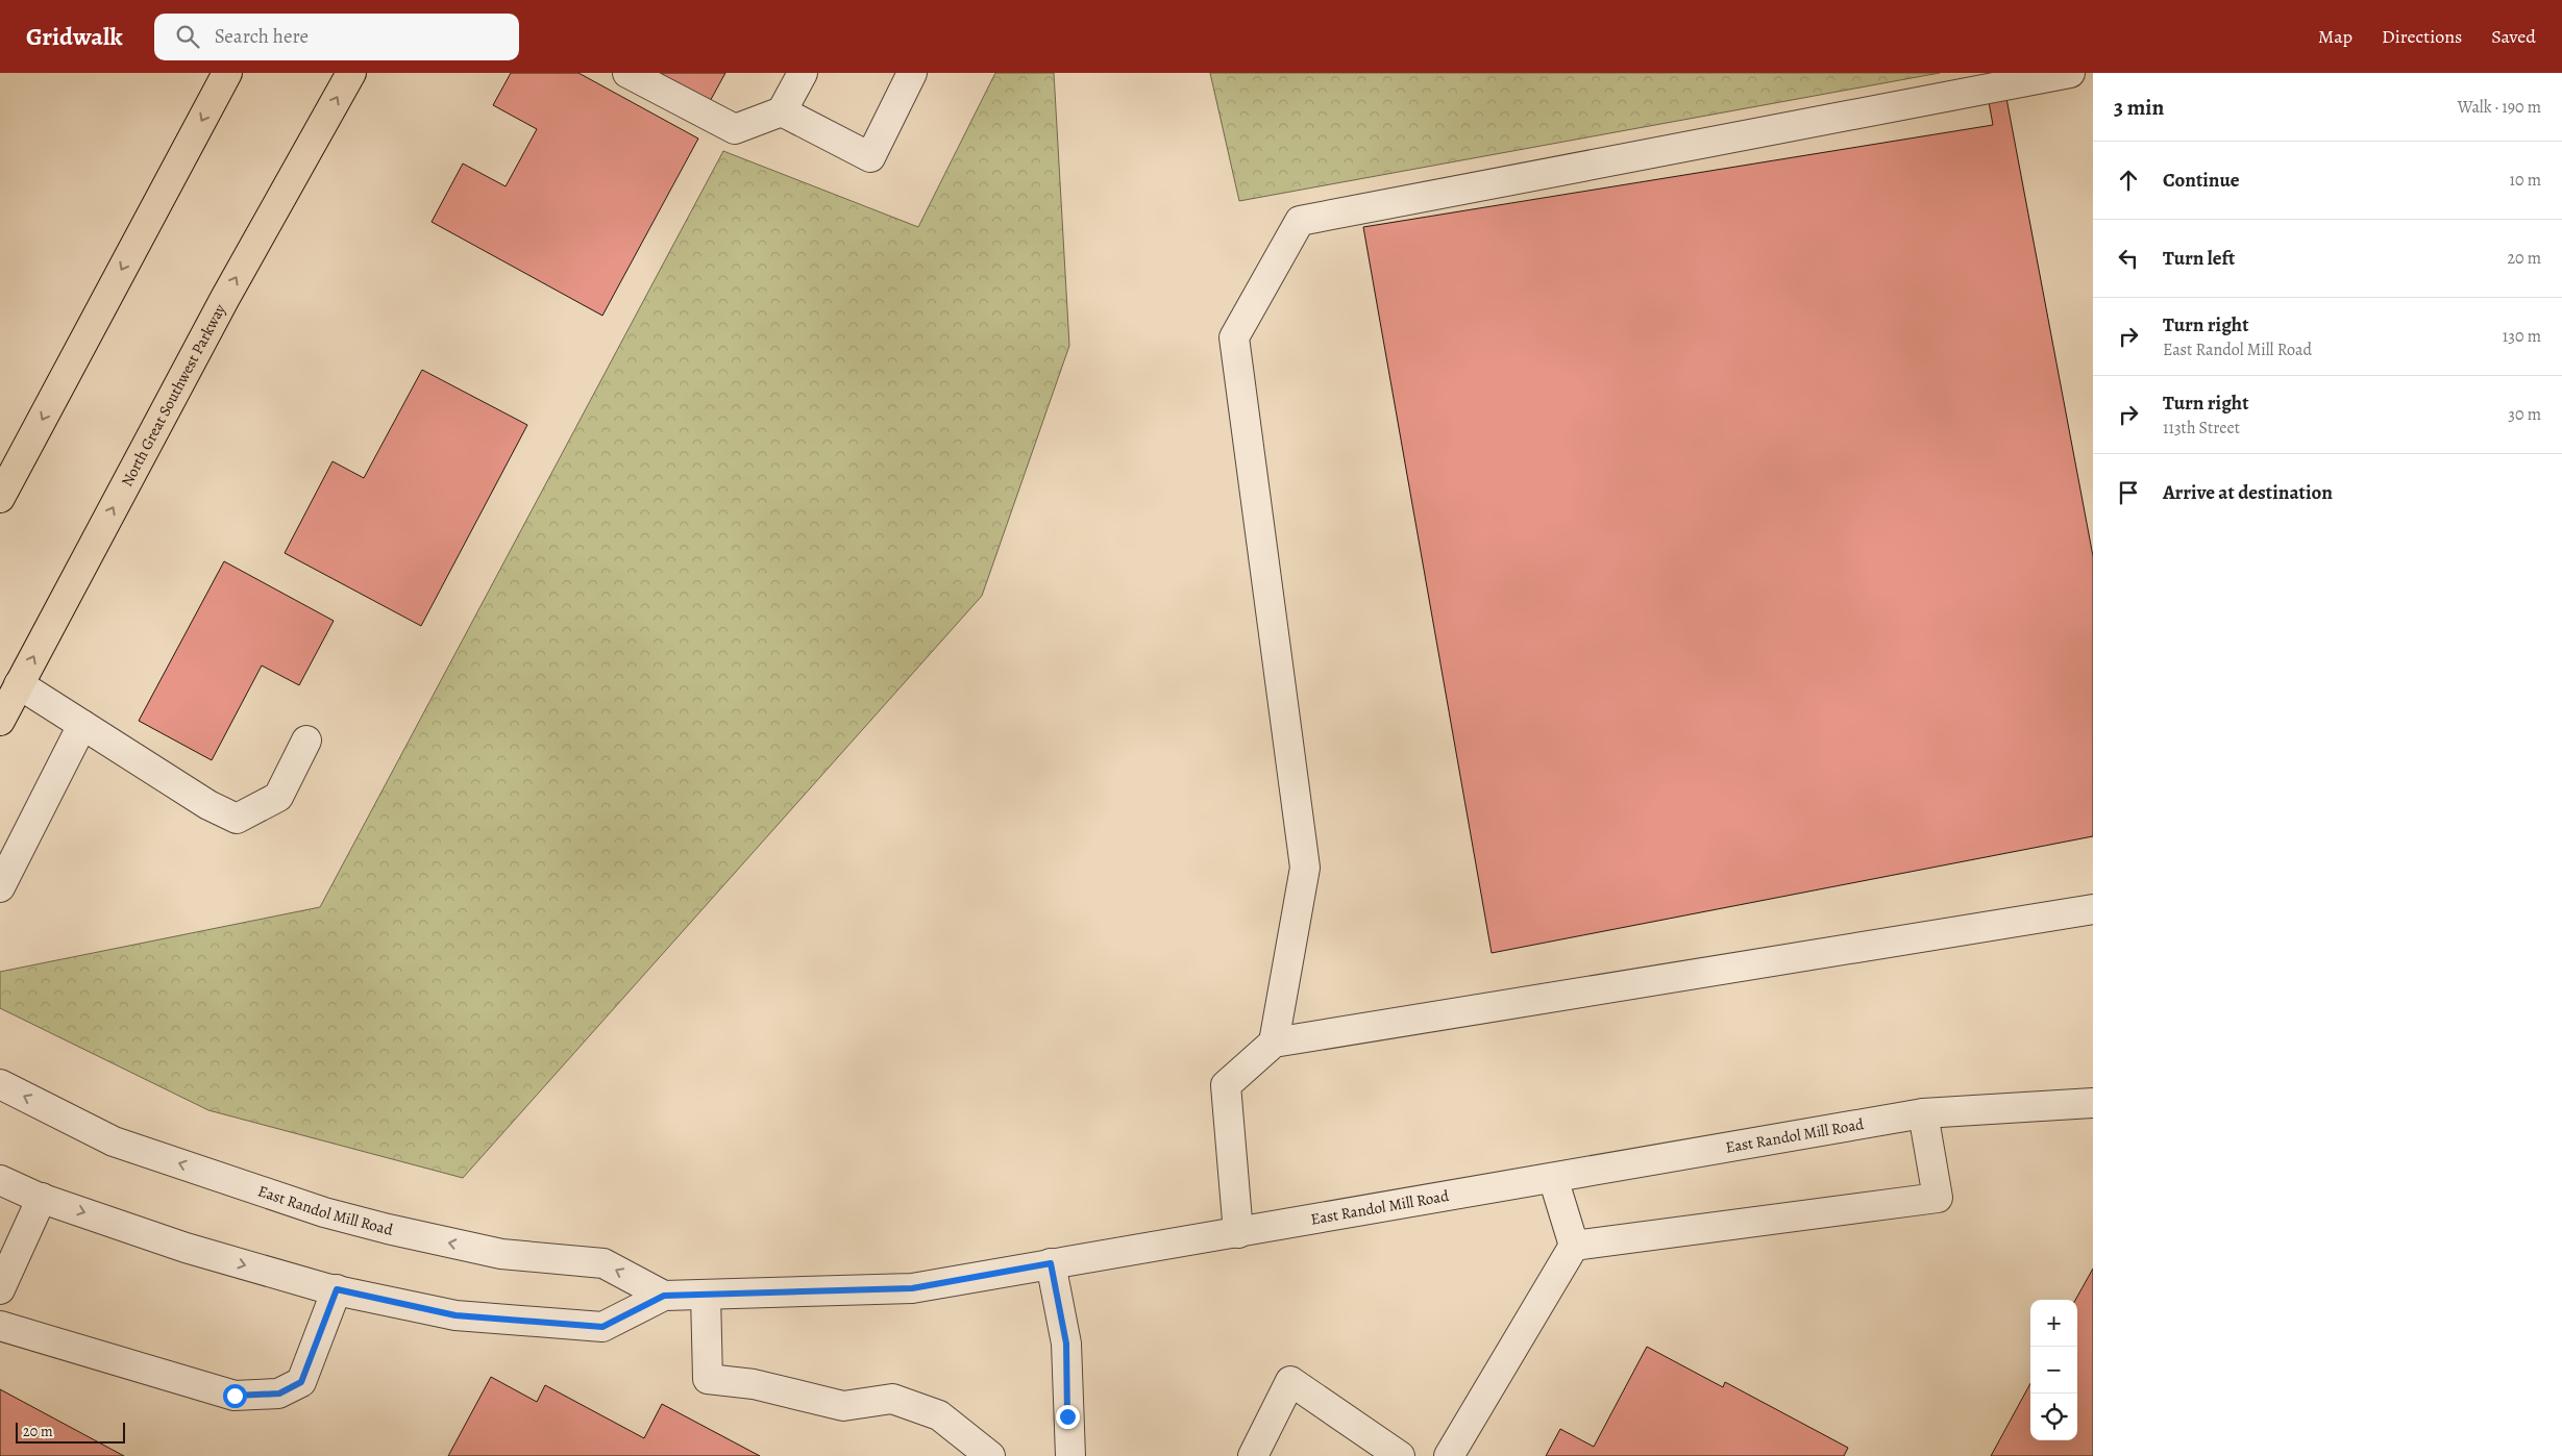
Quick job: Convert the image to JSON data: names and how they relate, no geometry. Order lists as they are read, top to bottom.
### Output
{
  "streets": {
    "main road": ["North Great Southwest Parkway"],
    "street": ["East Randol Mill Road"]
  },
  "scale_bar": "20 m",
  "page": {
    "header": "Gridwalk",
    "search": "Search here",
    "nav": ["Map", "Directions", "Saved"],
    "heading": ["3 min", "Walk · 190 m"],
    "list": [
      ["Continue", "10 m"],
      ["Turn left", "20 m"],
      ["Turn right", "East Randol Mill Road", "130 m"],
      ["Turn right", "113th Street", "30 m"],
      "Arrive at destination"
    ],
    "map_buttons": ["+", "−"],
    "scale": "20 m"
  }
}
